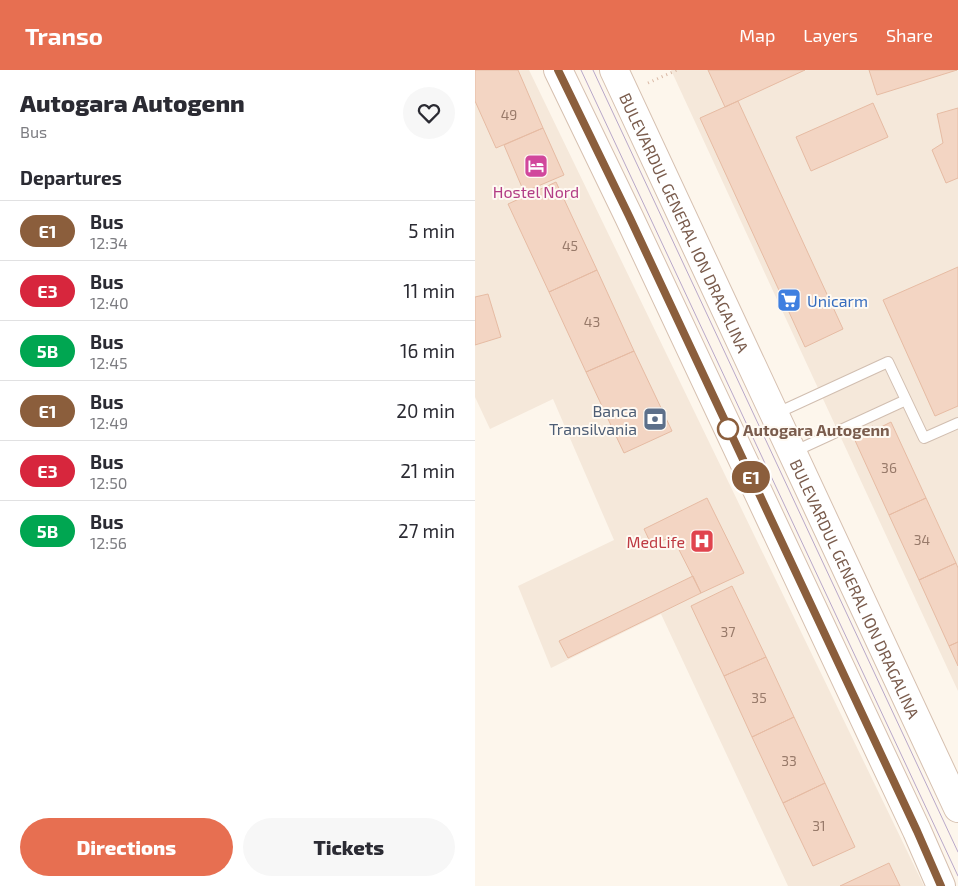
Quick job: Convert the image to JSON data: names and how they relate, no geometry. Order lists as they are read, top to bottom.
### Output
{
  "streets": {
    "main road": ["BULEVARDUL GENERAL ION DRAGALINA"]
  },
  "places": {
    "hotel": ["Hostel Nord"],
    "supermarket": ["Unicarm"],
    "bank": ["Banca Transilvania"],
    "other": ["Autogara Autogenn"],
    "hospital": ["MedLife"]
  },
  "lines": ["bus line E1"],
  "house_numbers": [
    "49",
    "45",
    "43",
    "36",
    "34",
    "37",
    "35",
    "33",
    "31"
  ],
  "page": {
    "header": "Transo",
    "nav": ["Map", "Layers", "Share"],
    "heading": [
      ["Autogara Autogenn", "Bus"],
      "Departures"
    ],
    "on_map": "E1",
    "list": [
      {
        "mark": "E1",
        "name": "Bus",
        "note": "12:34",
        "value": "5 min"
      },
      {
        "mark": "E3",
        "name": "Bus",
        "note": "12:40",
        "value": "11 min"
      },
      {
        "mark": "5B",
        "name": "Bus",
        "note": "12:45",
        "value": "16 min"
      },
      {
        "mark": "E1",
        "name": "Bus",
        "note": "12:49",
        "value": "20 min"
      },
      {
        "mark": "E3",
        "name": "Bus",
        "note": "12:50",
        "value": "21 min"
      },
      {
        "mark": "5B",
        "name": "Bus",
        "note": "12:56",
        "value": "27 min"
      }
    ],
    "buttons": ["Directions", "Tickets"]
  }
}
